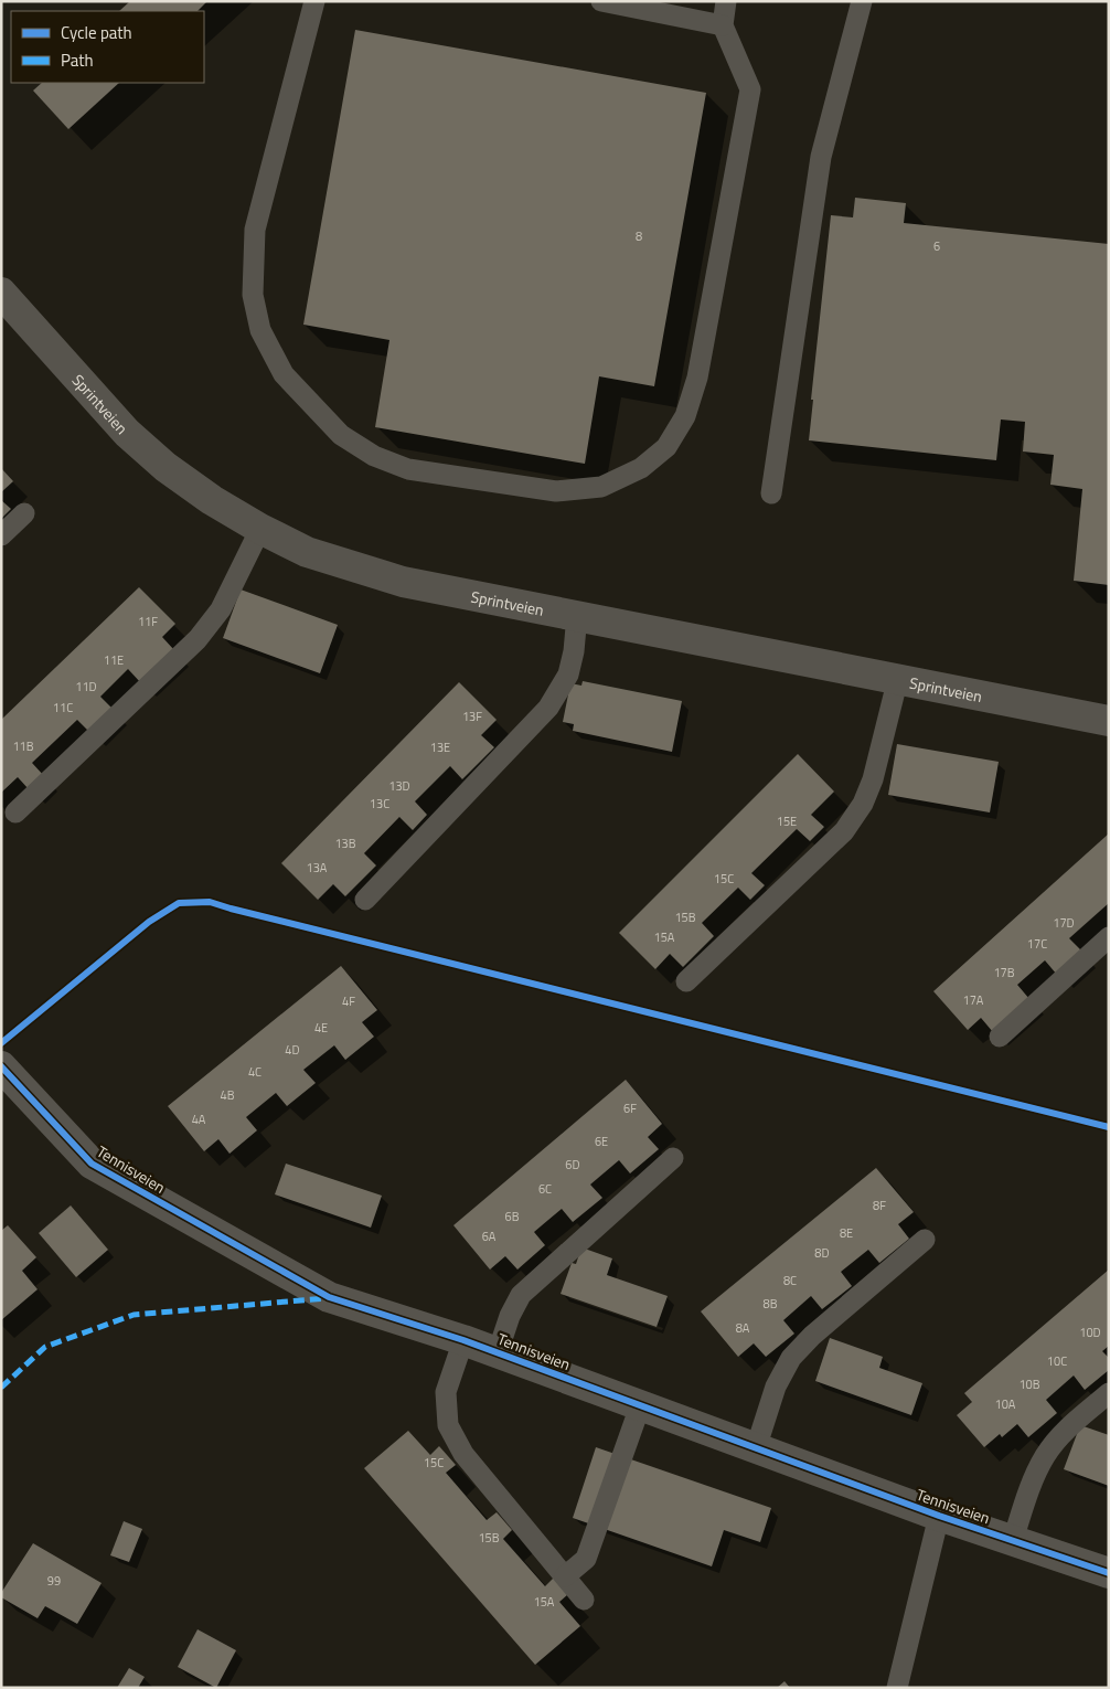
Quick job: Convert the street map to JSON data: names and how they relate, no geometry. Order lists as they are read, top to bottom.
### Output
{
  "streets": {
    "street": ["Sprintveien", "Tennisveien"]
  },
  "house_numbers": [
    "8",
    "6",
    "11F",
    "11E",
    "11D",
    "11C",
    "13F",
    "11B",
    "13E",
    "13D",
    "13C",
    "15E",
    "13B",
    "13A",
    "15C",
    "15B",
    "17D",
    "15A",
    "17C",
    "17B",
    "17A",
    "4F",
    "4E",
    "4D",
    "4C",
    "4B",
    "6F",
    "4A",
    "6E",
    "6D",
    "6C",
    "8F",
    "6B",
    "8E",
    "6A",
    "8D",
    "8C",
    "8B",
    "8A",
    "10D",
    "10C",
    "10B",
    "10A",
    "15C",
    "15B",
    "99",
    "15A"
  ],
  "legend": ["Cycle path", "Path"]
}
